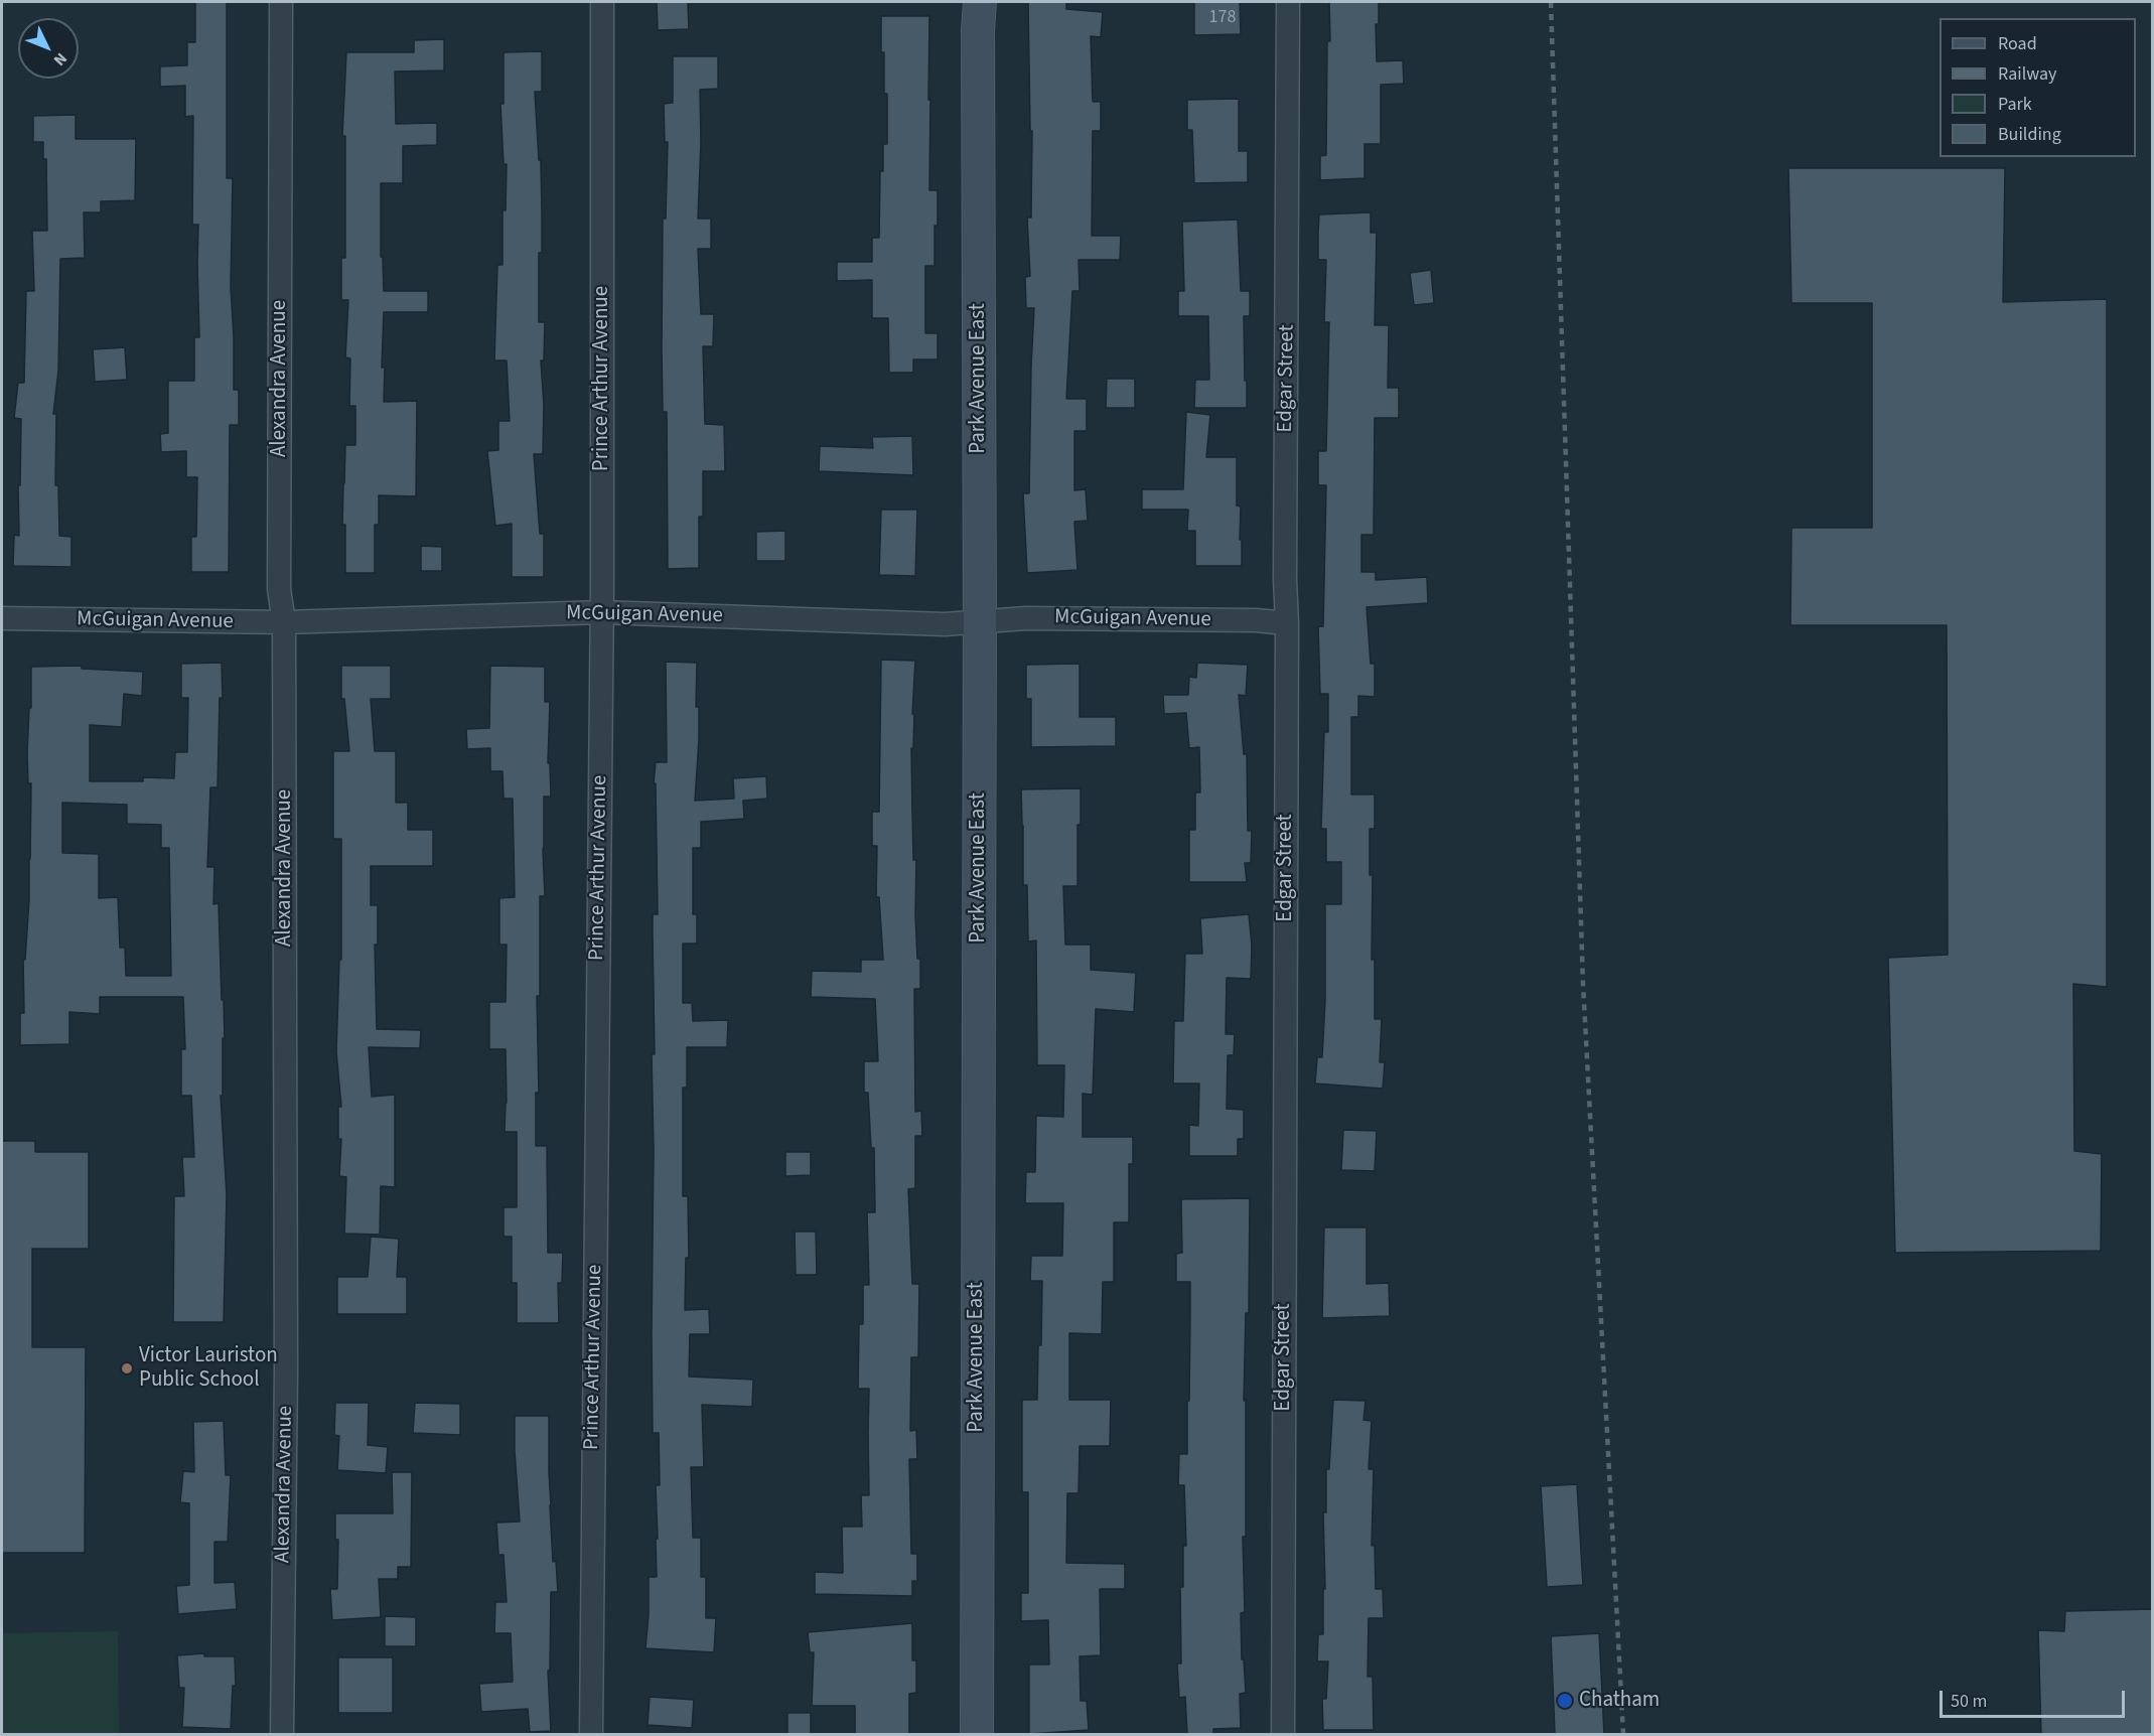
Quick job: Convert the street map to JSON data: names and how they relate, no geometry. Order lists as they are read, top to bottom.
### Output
{
  "streets": {
    "main road": ["Park Avenue East"],
    "street": [
      "Alexandra Avenue",
      "Prince Arthur Avenue",
      "Edgar Street",
      "McGuigan Avenue"
    ]
  },
  "crossings": [
    ["Alexandra Avenue", "McGuigan Avenue"],
    ["Prince Arthur Avenue", "McGuigan Avenue"],
    ["Park Avenue East", "McGuigan Avenue"],
    ["Edgar Street", "McGuigan Avenue"]
  ],
  "places": ["Victor Lauriston Public School", "Chatham"],
  "house_numbers": ["178"],
  "legend": [
    "Road",
    "Railway",
    "Park",
    "Building"
  ],
  "scale_bar": "50 m",
  "north": "bottom right"
}
